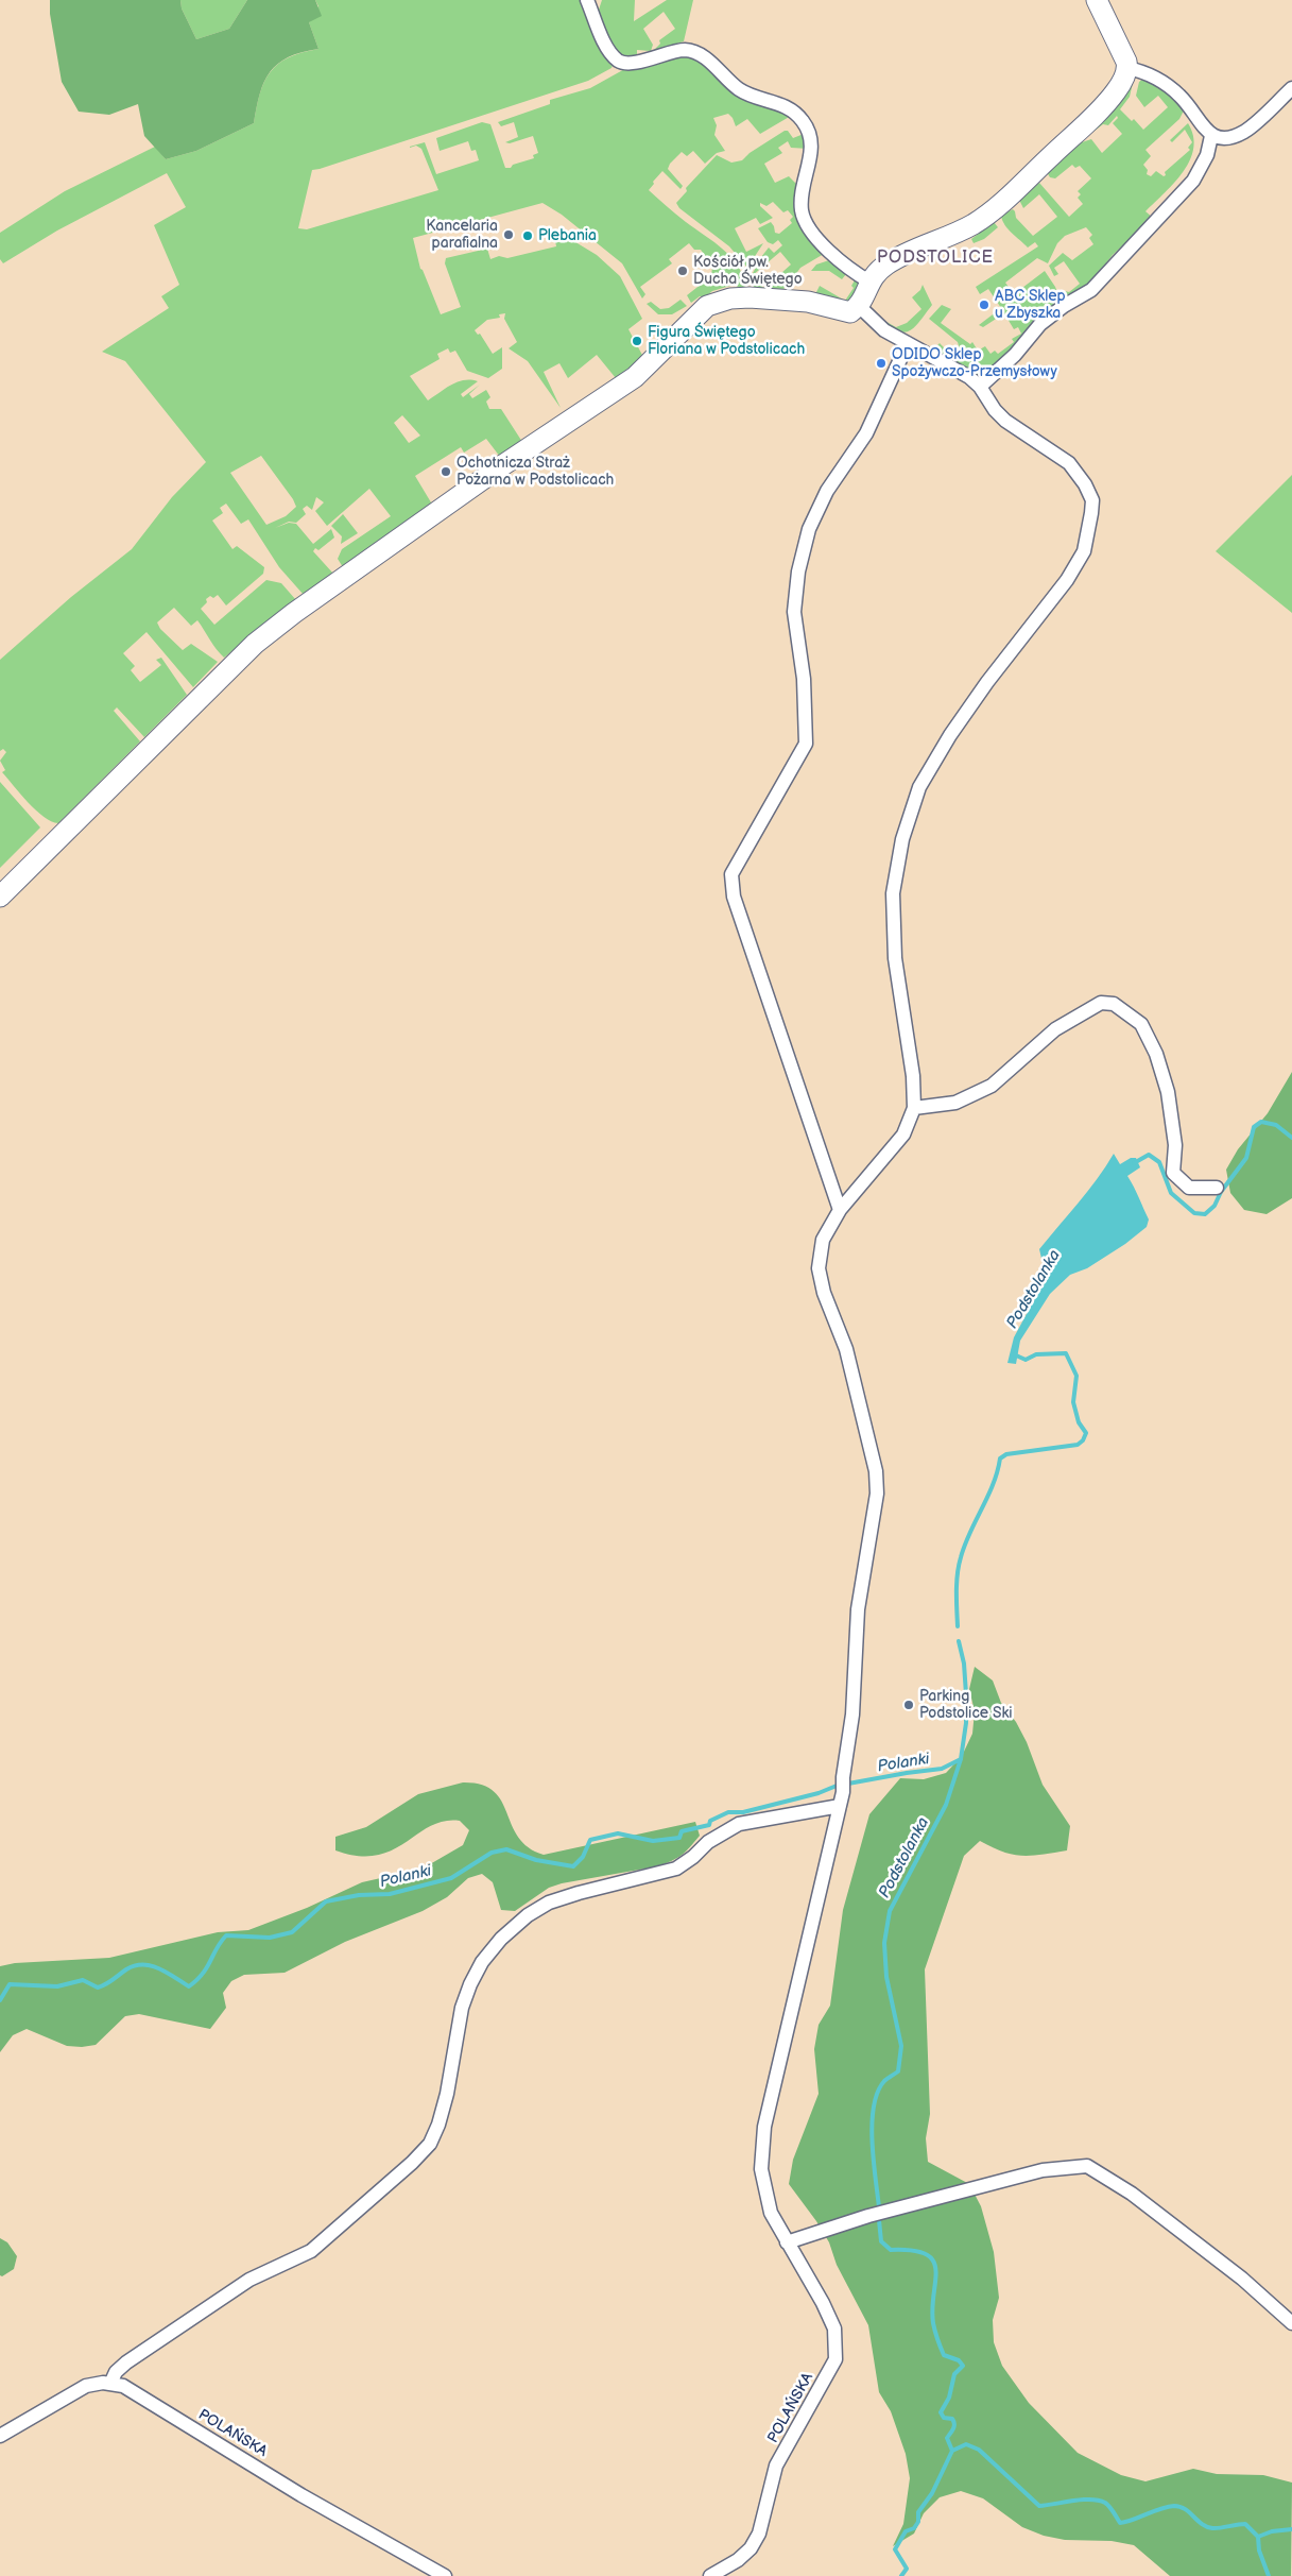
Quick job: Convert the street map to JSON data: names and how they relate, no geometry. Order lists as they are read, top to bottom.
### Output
{
  "streets": {
    "street": ["POLAŃSKA"]
  },
  "districts": ["PODSTOLICE"],
  "water": ["Podstolanka", "Polanki"],
  "places": [
    "Kancelaria parafialna",
    "Plebania",
    "Kościół pw. Ducha Świętego",
    "ABC Sklep u Zbyszka",
    "Figura Świętego Floriana w Podstolicach",
    "ODIDO Sklep Spożywczo-Przemysłowy",
    "Ochotnicza Straż Pożarna w Podstolicach",
    "Parking Podstolice Ski"
  ]
}
